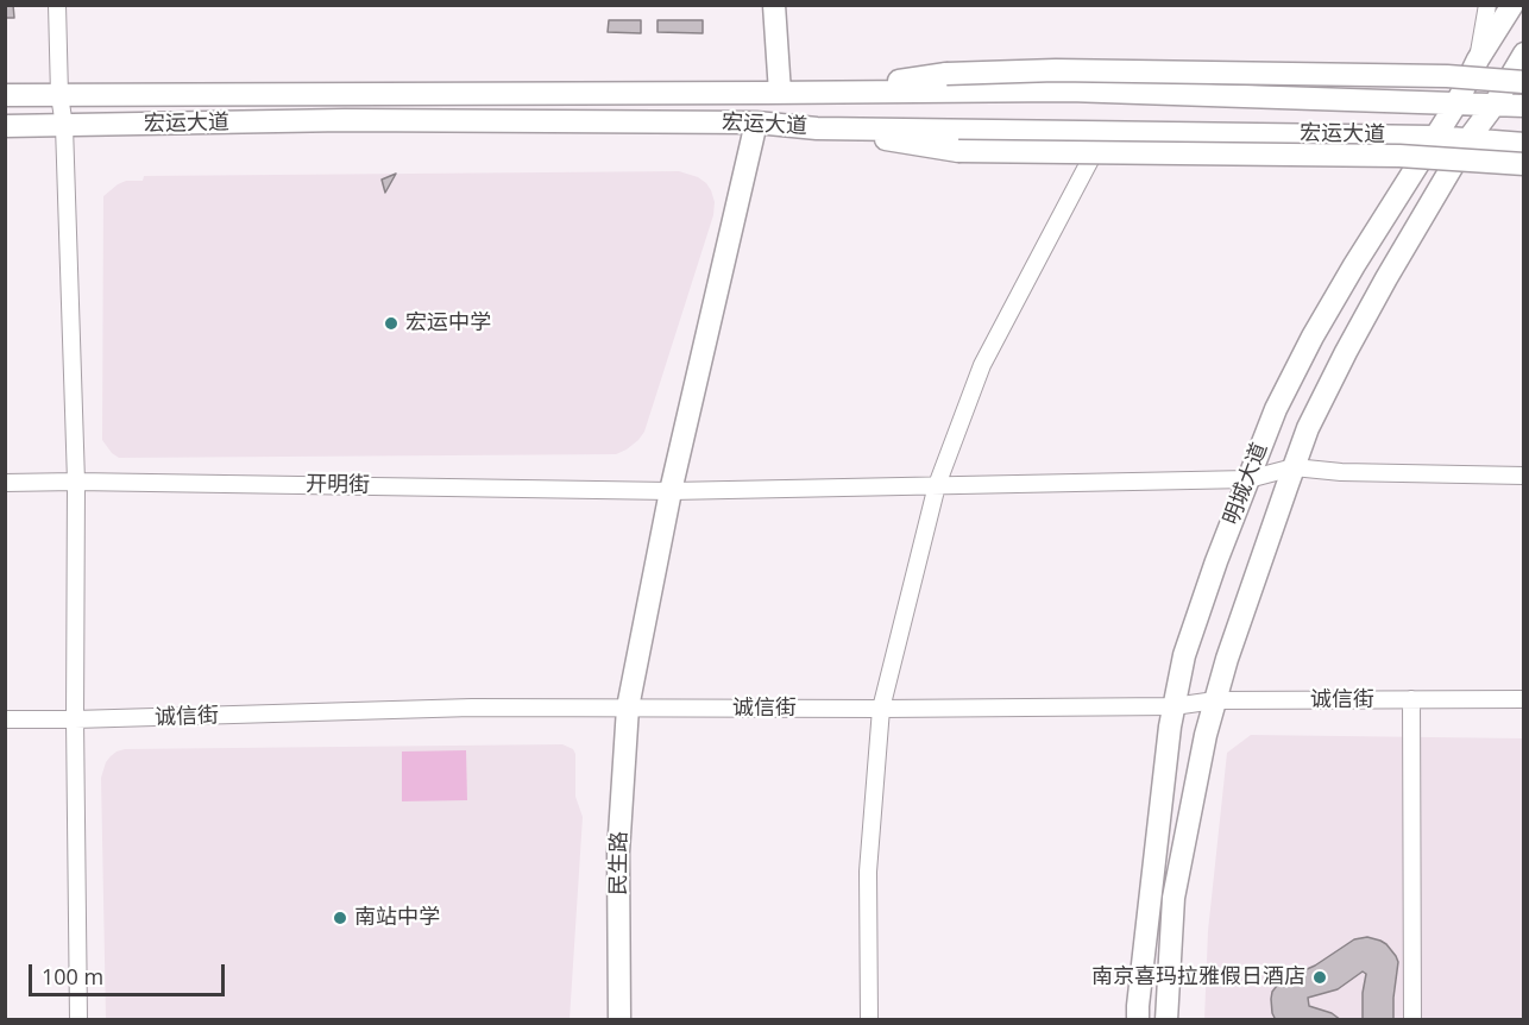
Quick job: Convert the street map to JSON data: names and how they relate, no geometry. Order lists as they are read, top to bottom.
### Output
{
  "streets": {
    "main road": ["宏运大道", "明城大道", "民生路"],
    "street": ["开明街", "诚信街"]
  },
  "crossings": [
    ["宏运大道", "明城大道"],
    ["宏运大道", "民生路"],
    ["明城大道", "开明街"],
    ["明城大道", "诚信街"],
    ["开明街", "民生路"],
    ["诚信街", "民生路"]
  ],
  "places": ["宏运中学", "南站中学", "南京喜玛拉雅假日酒店"],
  "scale_bar": "100 m"
}
